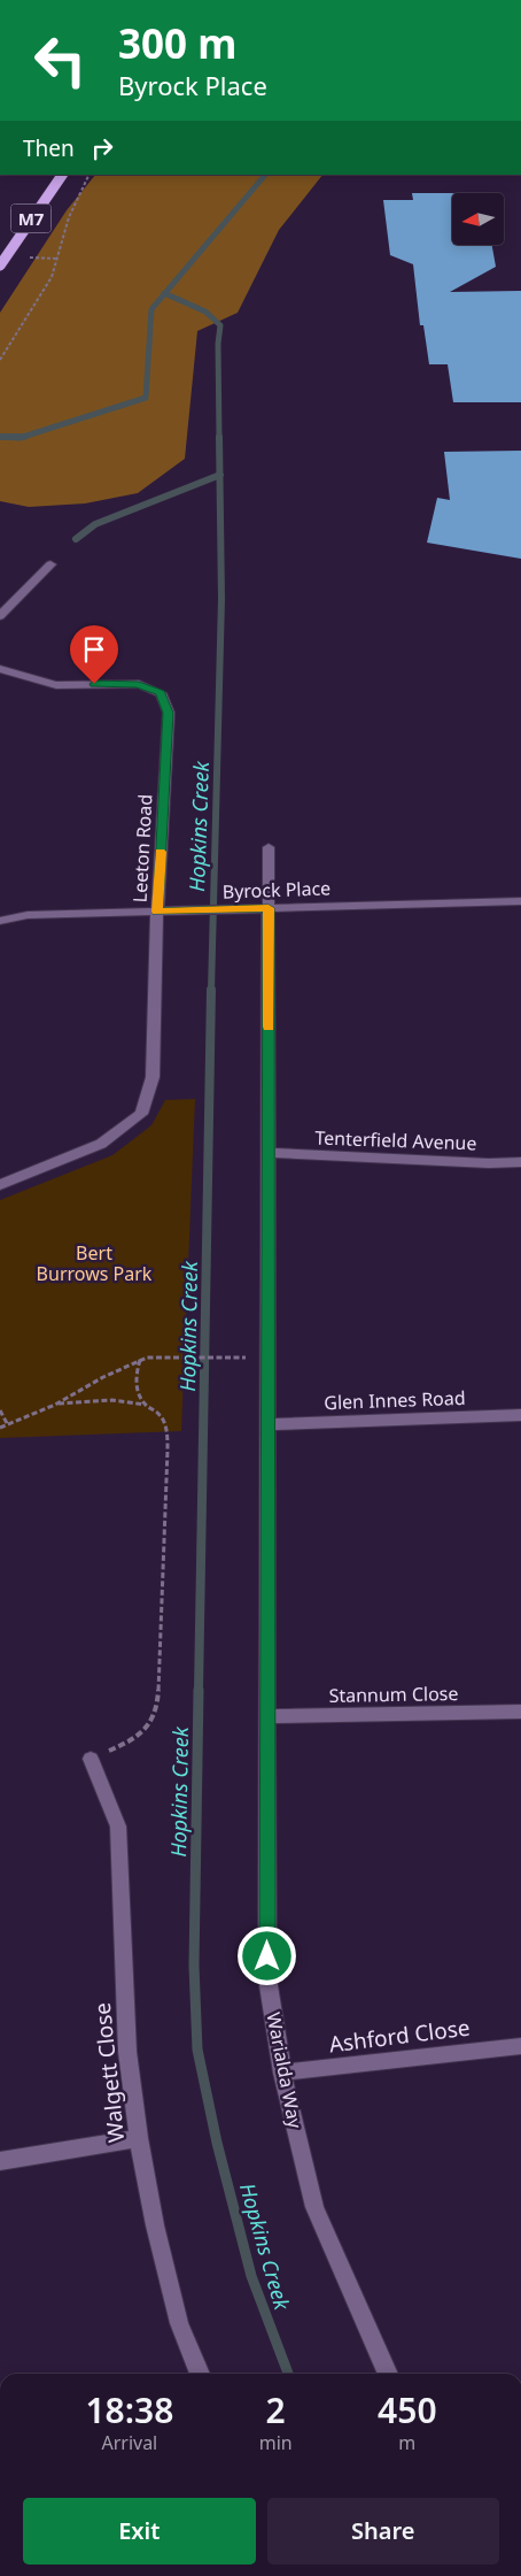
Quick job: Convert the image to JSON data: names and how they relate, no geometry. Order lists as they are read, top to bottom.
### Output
{
  "streets": {
    "highway": ["M7"],
    "street": [
      "Leeton Road",
      "Byrock Place",
      "Tenterfield Avenue",
      "Glen Innes Road",
      "Stannum Close",
      "Ashford Close",
      "Warialda Way",
      "Walgett Close"
    ]
  },
  "crossings": [
    ["Leeton Road", "Byrock Place"],
    ["Byrock Place", "Warialda Way"],
    ["Tenterfield Avenue", "Warialda Way"],
    ["Glen Innes Road", "Warialda Way"],
    ["Stannum Close", "Warialda Way"],
    ["Ashford Close", "Warialda Way"]
  ],
  "water": ["Hopkins Creek"],
  "parks": ["Bert Burrows Park"],
  "north": "left",
  "page": {
    "turn": ["300 m", "Byrock Place"],
    "then": "Then",
    "eta": [
      "18:38",
      "Arrival",
      "2",
      "min",
      "450",
      "m"
    ],
    "buttons": ["Exit", "Share"]
  }
}
